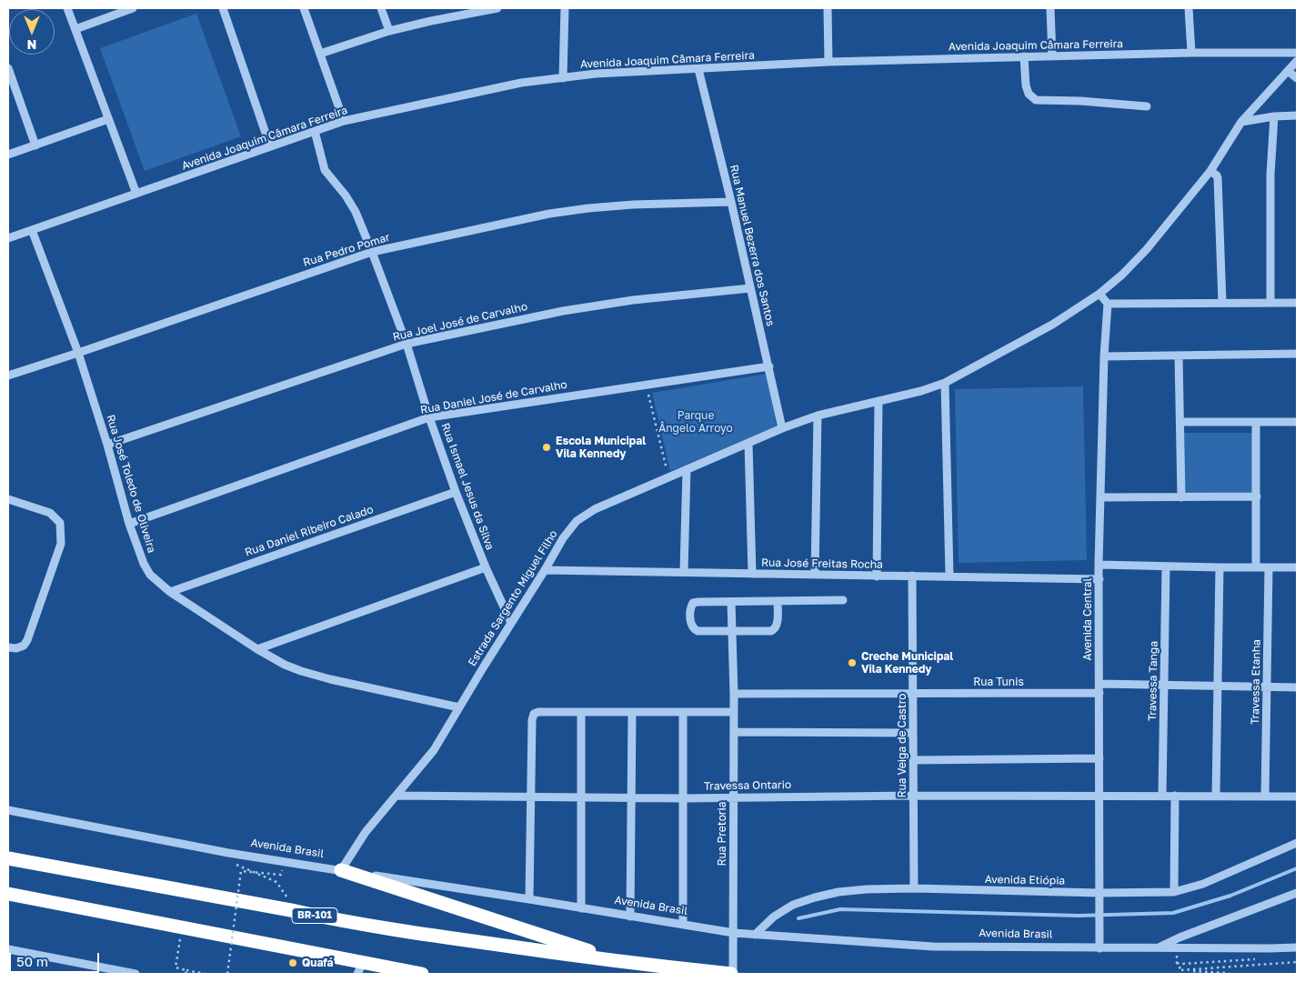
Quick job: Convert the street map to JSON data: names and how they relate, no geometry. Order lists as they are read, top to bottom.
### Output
{
  "streets": {
    "highway": ["BR-101"],
    "street": [
      "Avenida Joaquim Câmara Ferreira",
      "Rua Manuel Bezerra dos Santos",
      "Rua Pedro Pomar",
      "Rua Joel José de Carvalho",
      "Rua Daniel José de Carvalho",
      "Rua José Toledo de Oliveira",
      "Rua Ismael Jesus da Silva",
      "Rua Daniel Ribeiro Calado",
      "Rua José Freitas Rocha",
      "Estrada Sargento Miguel Filho",
      "Avenida Central",
      "Travessa Tanga",
      "Rua Tunis",
      "Travessa Etanha",
      "Rua Veiga de Castro",
      "Travessa Ontario",
      "Rua Pretoria",
      "Avenida Brasil",
      "Avenida Etiópia"
    ]
  },
  "crossings": [
    ["Avenida Joaquim Câmara Ferreira", "Rua Manuel Bezerra dos Santos"],
    ["Avenida Joaquim Câmara Ferreira", "Rua José Toledo de Oliveira"],
    ["Avenida Joaquim Câmara Ferreira", "Rua Ismael Jesus da Silva"],
    ["Rua Manuel Bezerra dos Santos", "Rua Pedro Pomar"],
    ["Rua Manuel Bezerra dos Santos", "Rua Joel José de Carvalho"],
    ["Rua Manuel Bezerra dos Santos", "Rua Daniel José de Carvalho"],
    ["Rua Manuel Bezerra dos Santos", "Estrada Sargento Miguel Filho"],
    ["Rua Pedro Pomar", "Rua José Toledo de Oliveira"],
    ["Rua Pedro Pomar", "Rua Ismael Jesus da Silva"],
    ["Rua Joel José de Carvalho", "Rua José Toledo de Oliveira"],
    ["Rua Joel José de Carvalho", "Rua Ismael Jesus da Silva"],
    ["Rua Daniel José de Carvalho", "Rua José Toledo de Oliveira"],
    ["Rua Daniel José de Carvalho", "Rua Ismael Jesus da Silva"],
    ["Rua José Toledo de Oliveira", "Rua Daniel Ribeiro Calado"],
    ["Rua José Toledo de Oliveira", "Estrada Sargento Miguel Filho"],
    ["Rua Ismael Jesus da Silva", "Rua Daniel Ribeiro Calado"],
    ["Rua Ismael Jesus da Silva", "Estrada Sargento Miguel Filho"],
    ["Rua José Freitas Rocha", "Estrada Sargento Miguel Filho"],
    ["Rua José Freitas Rocha", "Avenida Central"],
    ["Rua José Freitas Rocha", "Rua Veiga de Castro"],
    ["Estrada Sargento Miguel Filho", "Travessa Ontario"],
    ["Estrada Sargento Miguel Filho", "Avenida Brasil"],
    ["Avenida Central", "Rua Tunis"],
    ["Avenida Central", "Travessa Ontario"],
    ["Avenida Central", "Avenida Brasil"],
    ["Avenida Central", "Avenida Etiópia"],
    ["Travessa Tanga", "Rua Tunis"],
    ["Travessa Tanga", "Travessa Ontario"],
    ["Rua Tunis", "Travessa Etanha"],
    ["Rua Tunis", "Rua Veiga de Castro"],
    ["Rua Tunis", "Rua Pretoria"],
    ["Travessa Etanha", "Travessa Ontario"],
    ["Rua Veiga de Castro", "Travessa Ontario"],
    ["Rua Veiga de Castro", "Avenida Etiópia"],
    ["Travessa Ontario", "Rua Pretoria"],
    ["Rua Pretoria", "Avenida Brasil"],
    ["Rua Pretoria", "BR-101"],
    ["Avenida Brasil", "Avenida Etiópia"]
  ],
  "parks": ["Parque Ângelo Arroyo"],
  "places": ["Escola Municipal Vila Kennedy", "Creche Municipal Vila Kennedy", "Quafá"],
  "scale_bar": "50 m",
  "north": "bottom"
}
